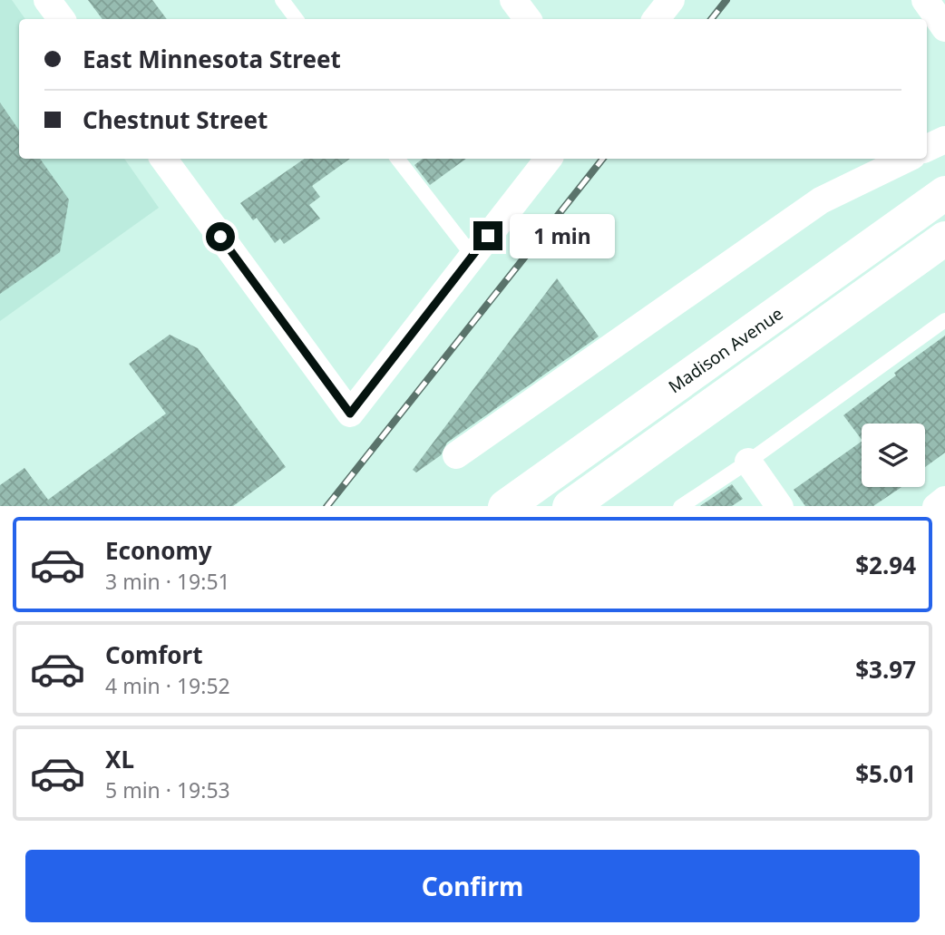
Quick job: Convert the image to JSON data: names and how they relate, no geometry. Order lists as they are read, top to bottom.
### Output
{
  "streets": {
    "main road": ["Madison Avenue"]
  },
  "page": {
    "banner": ["East Minnesota Street", "Chestnut Street"],
    "bubble": "1 min",
    "list": [
      {
        "name": "Economy",
        "note": "3 min · 19:51",
        "value": "$2.94"
      },
      {
        "name": "Comfort",
        "note": "4 min · 19:52",
        "value": "$3.97"
      },
      {
        "name": "XL",
        "note": "5 min · 19:53",
        "value": "$5.01"
      }
    ],
    "buttons": "Confirm"
  }
}
